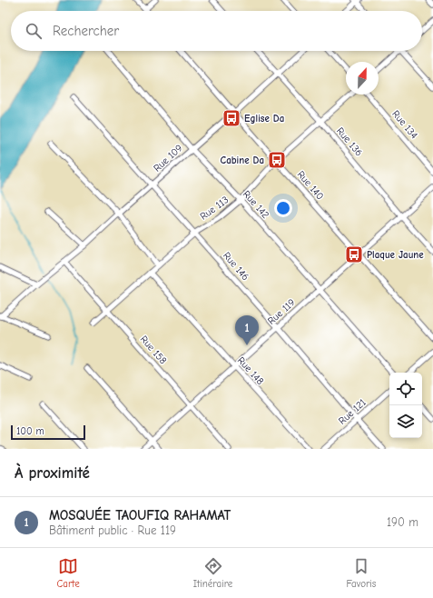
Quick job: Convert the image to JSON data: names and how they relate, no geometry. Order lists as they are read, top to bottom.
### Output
{
  "streets": {
    "street": [
      "Rue 134",
      "Rue 136",
      "Rue 109",
      "Rue 140",
      "Rue 142",
      "Rue 113",
      "Rue 146",
      "Rue 119",
      "Rue 158",
      "Rue 148",
      "Rue 121"
    ]
  },
  "crossings": [
    ["Rue 136", "Rue 109"],
    ["Rue 136", "Rue 113"],
    ["Rue 136", "Rue 119"],
    ["Rue 109", "Rue 140"],
    ["Rue 109", "Rue 142"],
    ["Rue 109", "Rue 146"],
    ["Rue 109", "Rue 158"],
    ["Rue 140", "Rue 113"],
    ["Rue 140", "Rue 119"],
    ["Rue 142", "Rue 113"],
    ["Rue 142", "Rue 119"],
    ["Rue 113", "Rue 146"],
    ["Rue 113", "Rue 158"],
    ["Rue 113", "Rue 148"],
    ["Rue 146", "Rue 119"],
    ["Rue 146", "Rue 121"],
    ["Rue 119", "Rue 158"],
    ["Rue 119", "Rue 148"]
  ],
  "places": {
    "bus stop": ["Eglise Da", "Cabine Da", "Plaque Jaune"]
  },
  "scale_bar": "100 m",
  "north": "top",
  "page": {
    "search": "Rechercher",
    "pins": "1",
    "scale": "100 m",
    "heading": "À proximité",
    "list": [
      {
        "mark": "1",
        "name": "MOSQUÉE TAOUFIQ RAHAMAT",
        "note": "Bâtiment public · Rue 119",
        "value": "190 m"
      }
    ],
    "nav": ["Carte", "Itinéraire", "Favoris"]
  }
}
